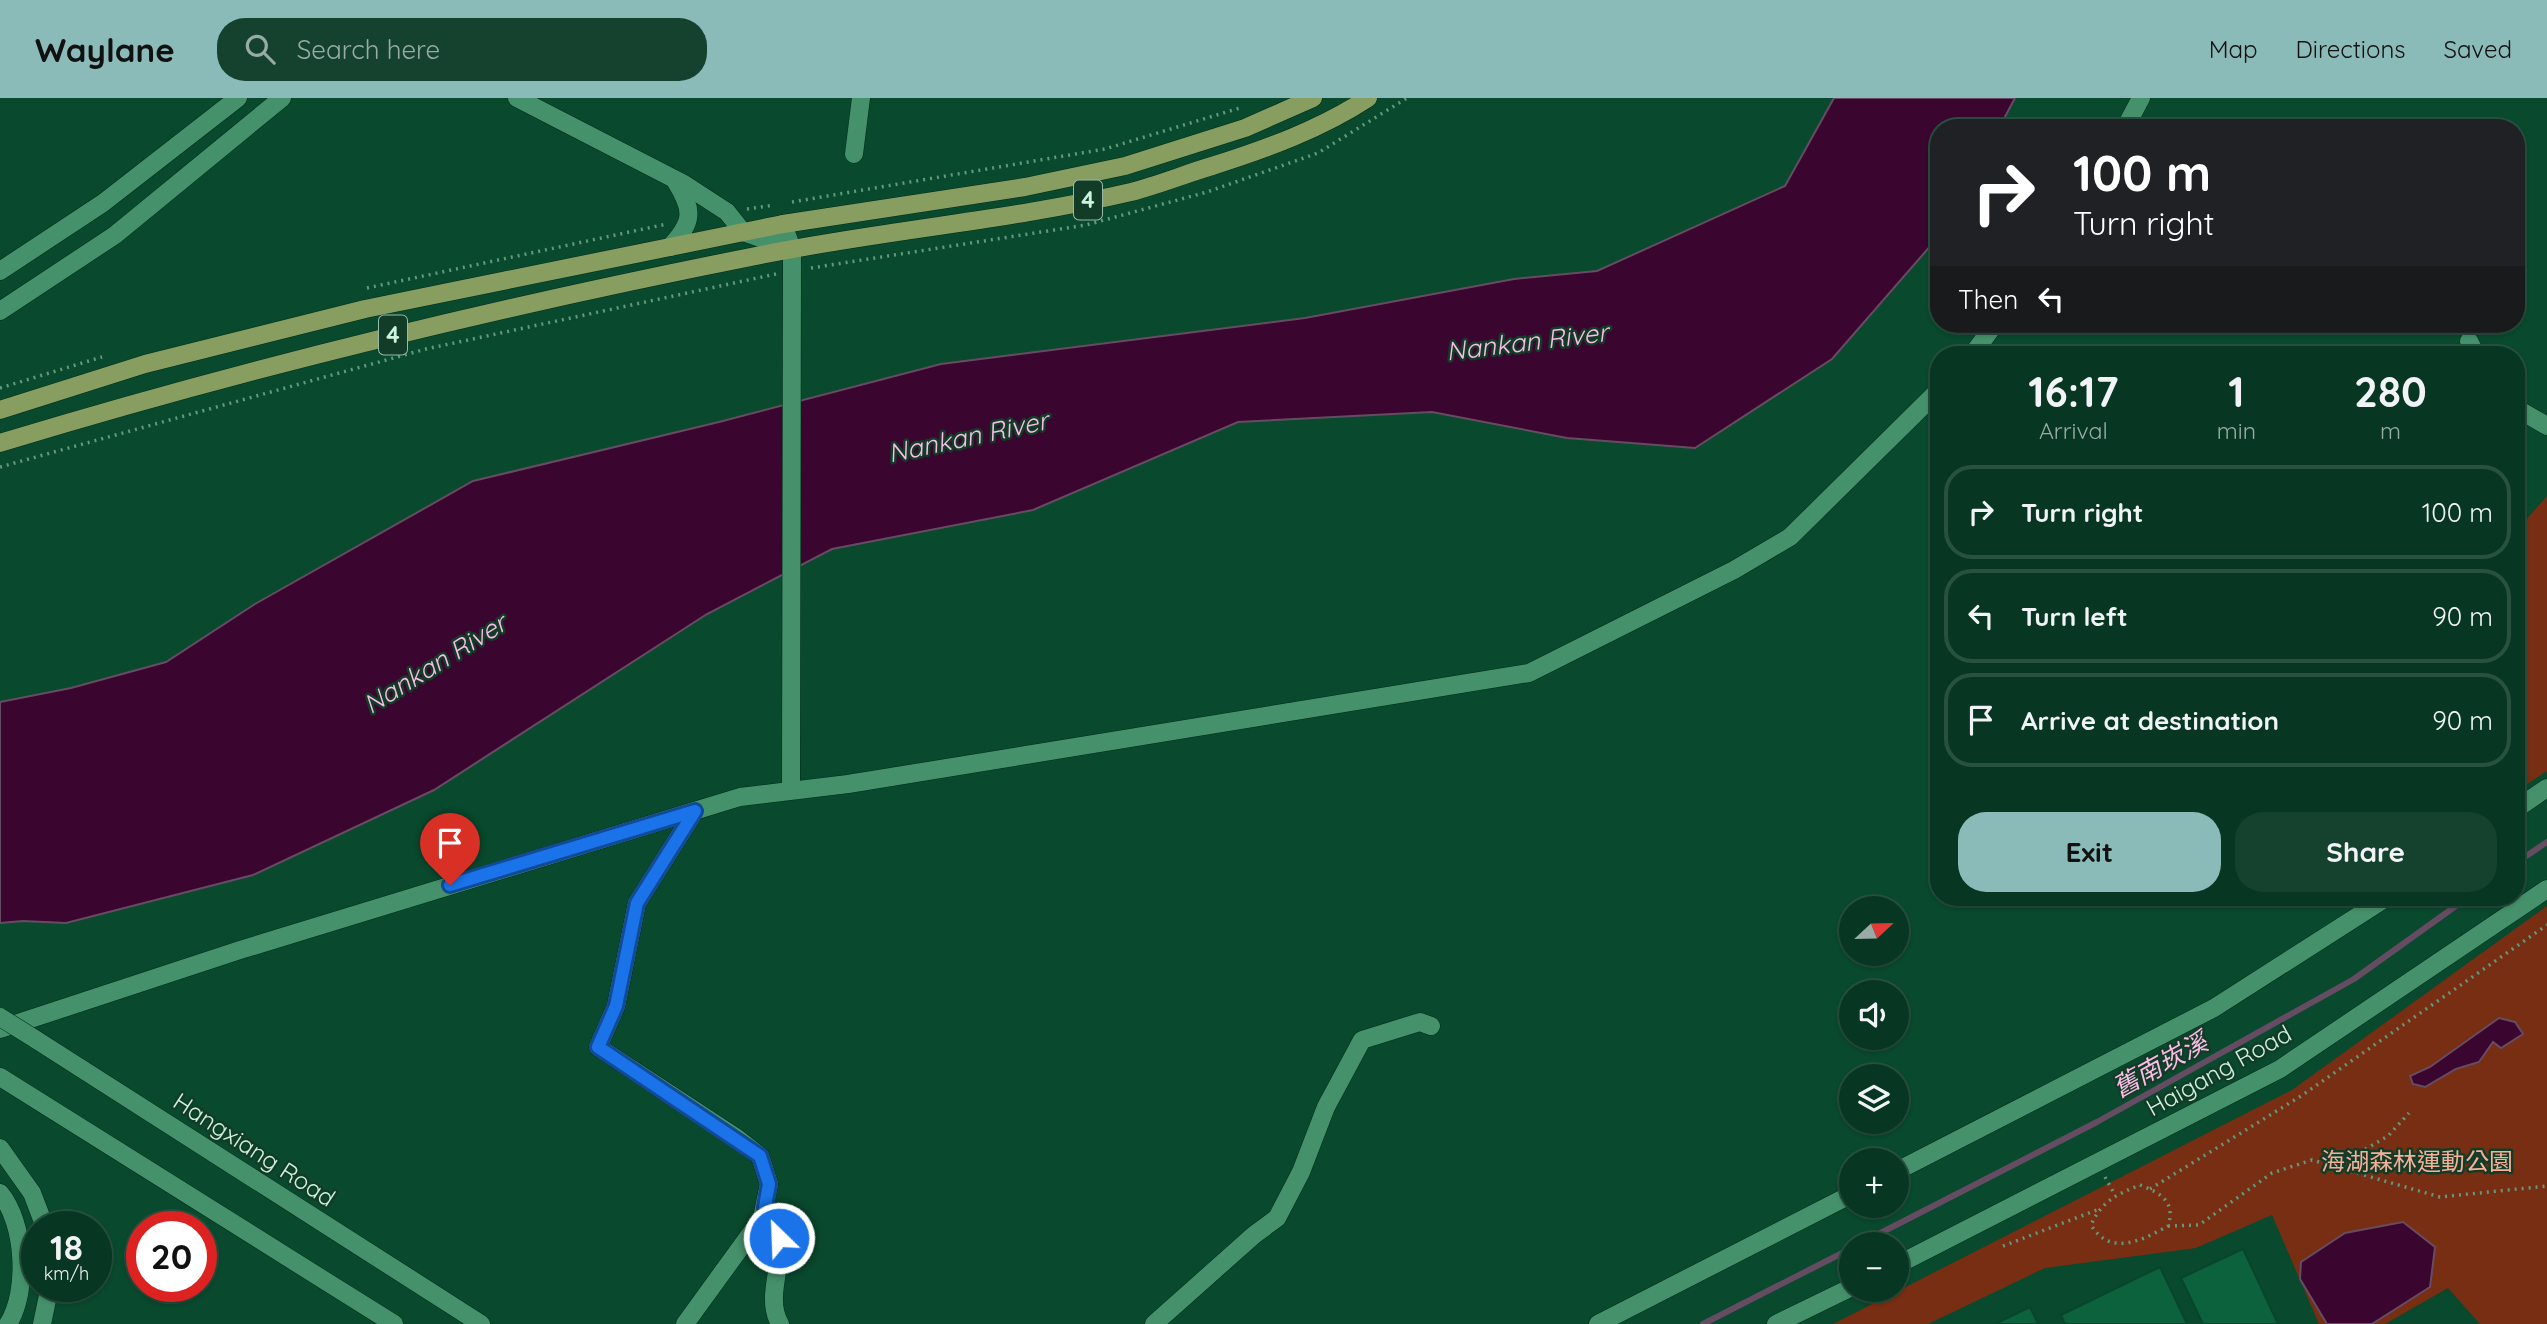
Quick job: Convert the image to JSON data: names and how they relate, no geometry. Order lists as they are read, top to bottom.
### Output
{
  "streets": {
    "main road": ["4"],
    "street": ["Haigang Road", "Hangxiang Road"]
  },
  "water": ["Nankan River", "舊南崁溪"],
  "parks": ["海湖森林運動公園"],
  "north": "right",
  "page": {
    "header": "Waylane",
    "search": "Search here",
    "nav": ["Map", "Directions", "Saved"],
    "turn": ["100 m", "Turn right"],
    "then": "Then",
    "eta": [
      "16:17",
      "Arrival",
      "1",
      "min",
      "280",
      "m"
    ],
    "list": [
      {
        "name": "Turn right",
        "value": "100 m"
      },
      {
        "name": "Turn left",
        "value": "90 m"
      },
      {
        "name": "Arrive at destination",
        "value": "90 m"
      }
    ],
    "buttons": ["Exit", "Share"],
    "map_buttons": ["+", "−"],
    "speed": "18 km/h",
    "limit": "20"
  }
}
